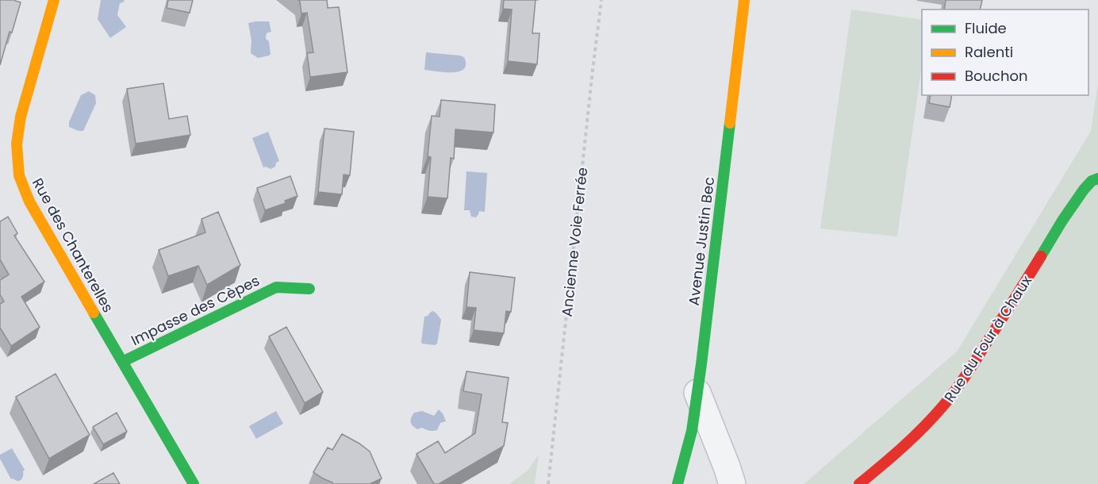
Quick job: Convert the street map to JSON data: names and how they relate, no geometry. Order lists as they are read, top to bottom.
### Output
{
  "streets": {
    "street": [
      "Avenue Justin Bec",
      "Rue des Chanterelles",
      "Impasse des Cèpes",
      "Rue du Four à Chaux"
    ],
    "path": ["Ancienne Voie Ferrée"]
  },
  "crossings": [
    ["Rue des Chanterelles", "Impasse des Cèpes"]
  ],
  "legend": ["Fluide", "Ralenti", "Bouchon"]
}
